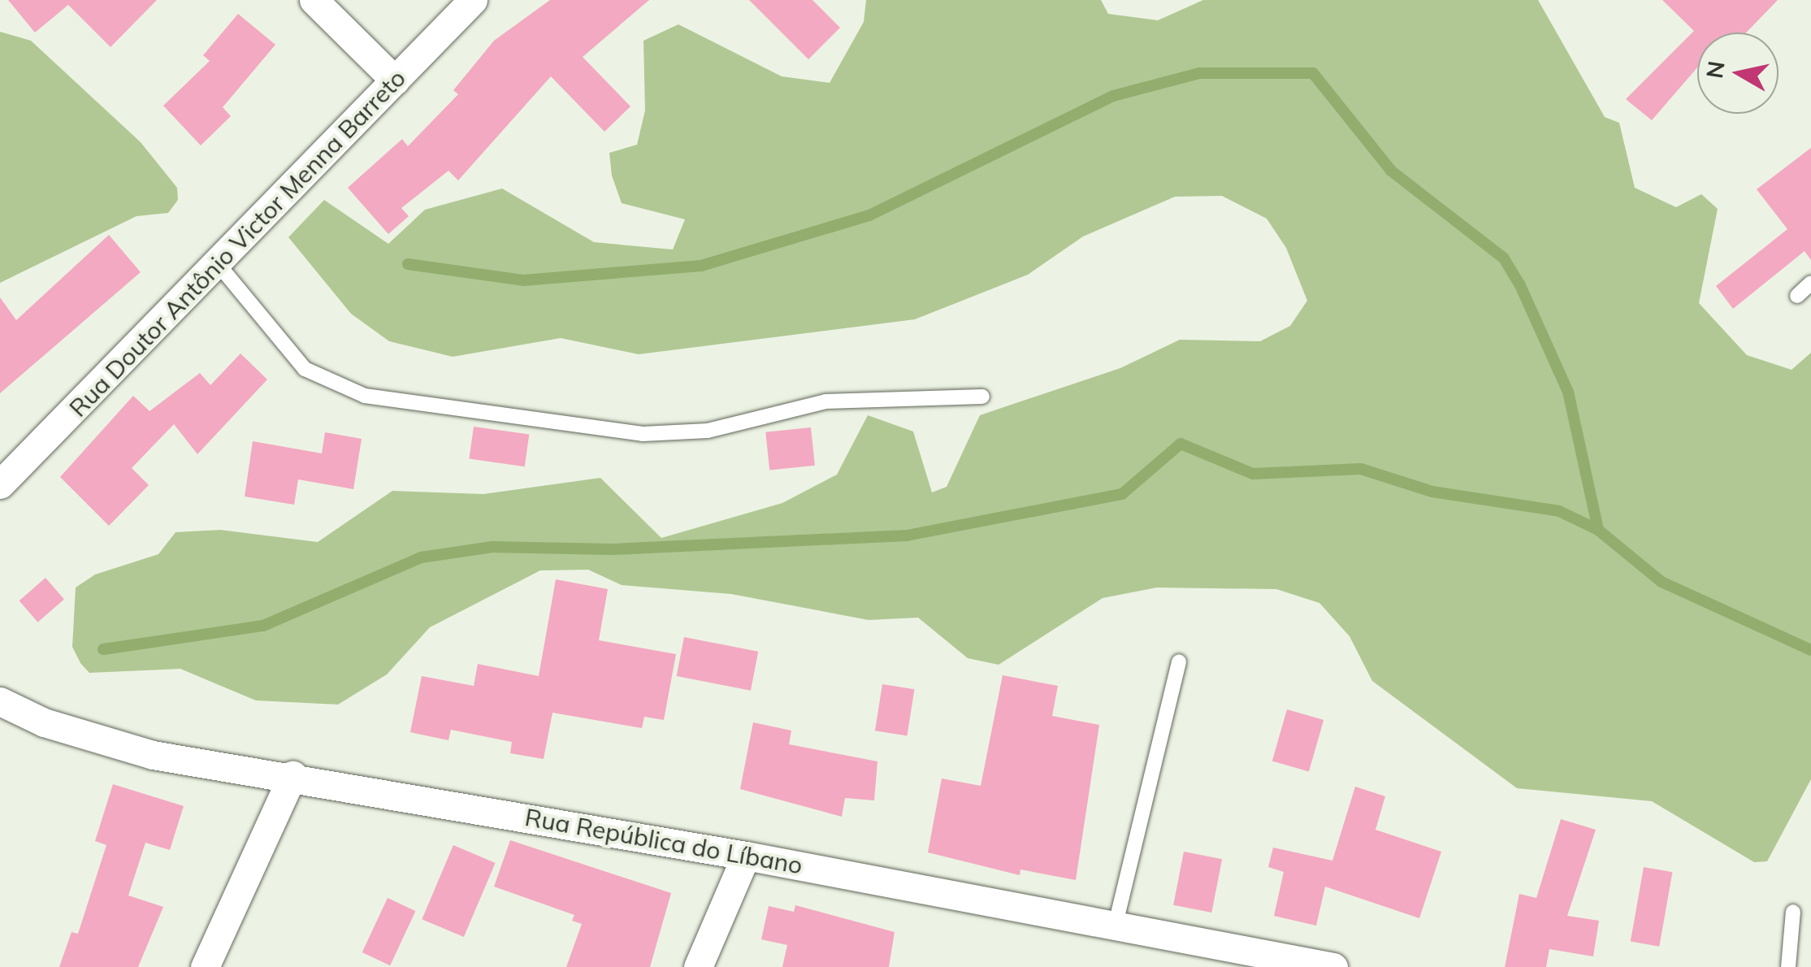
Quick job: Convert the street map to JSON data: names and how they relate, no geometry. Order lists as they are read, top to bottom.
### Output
{
  "streets": {
    "street": ["Rua Doutor Antônio Victor Menna Barreto", "Rua República do Líbano"]
  },
  "north": "left"
}
